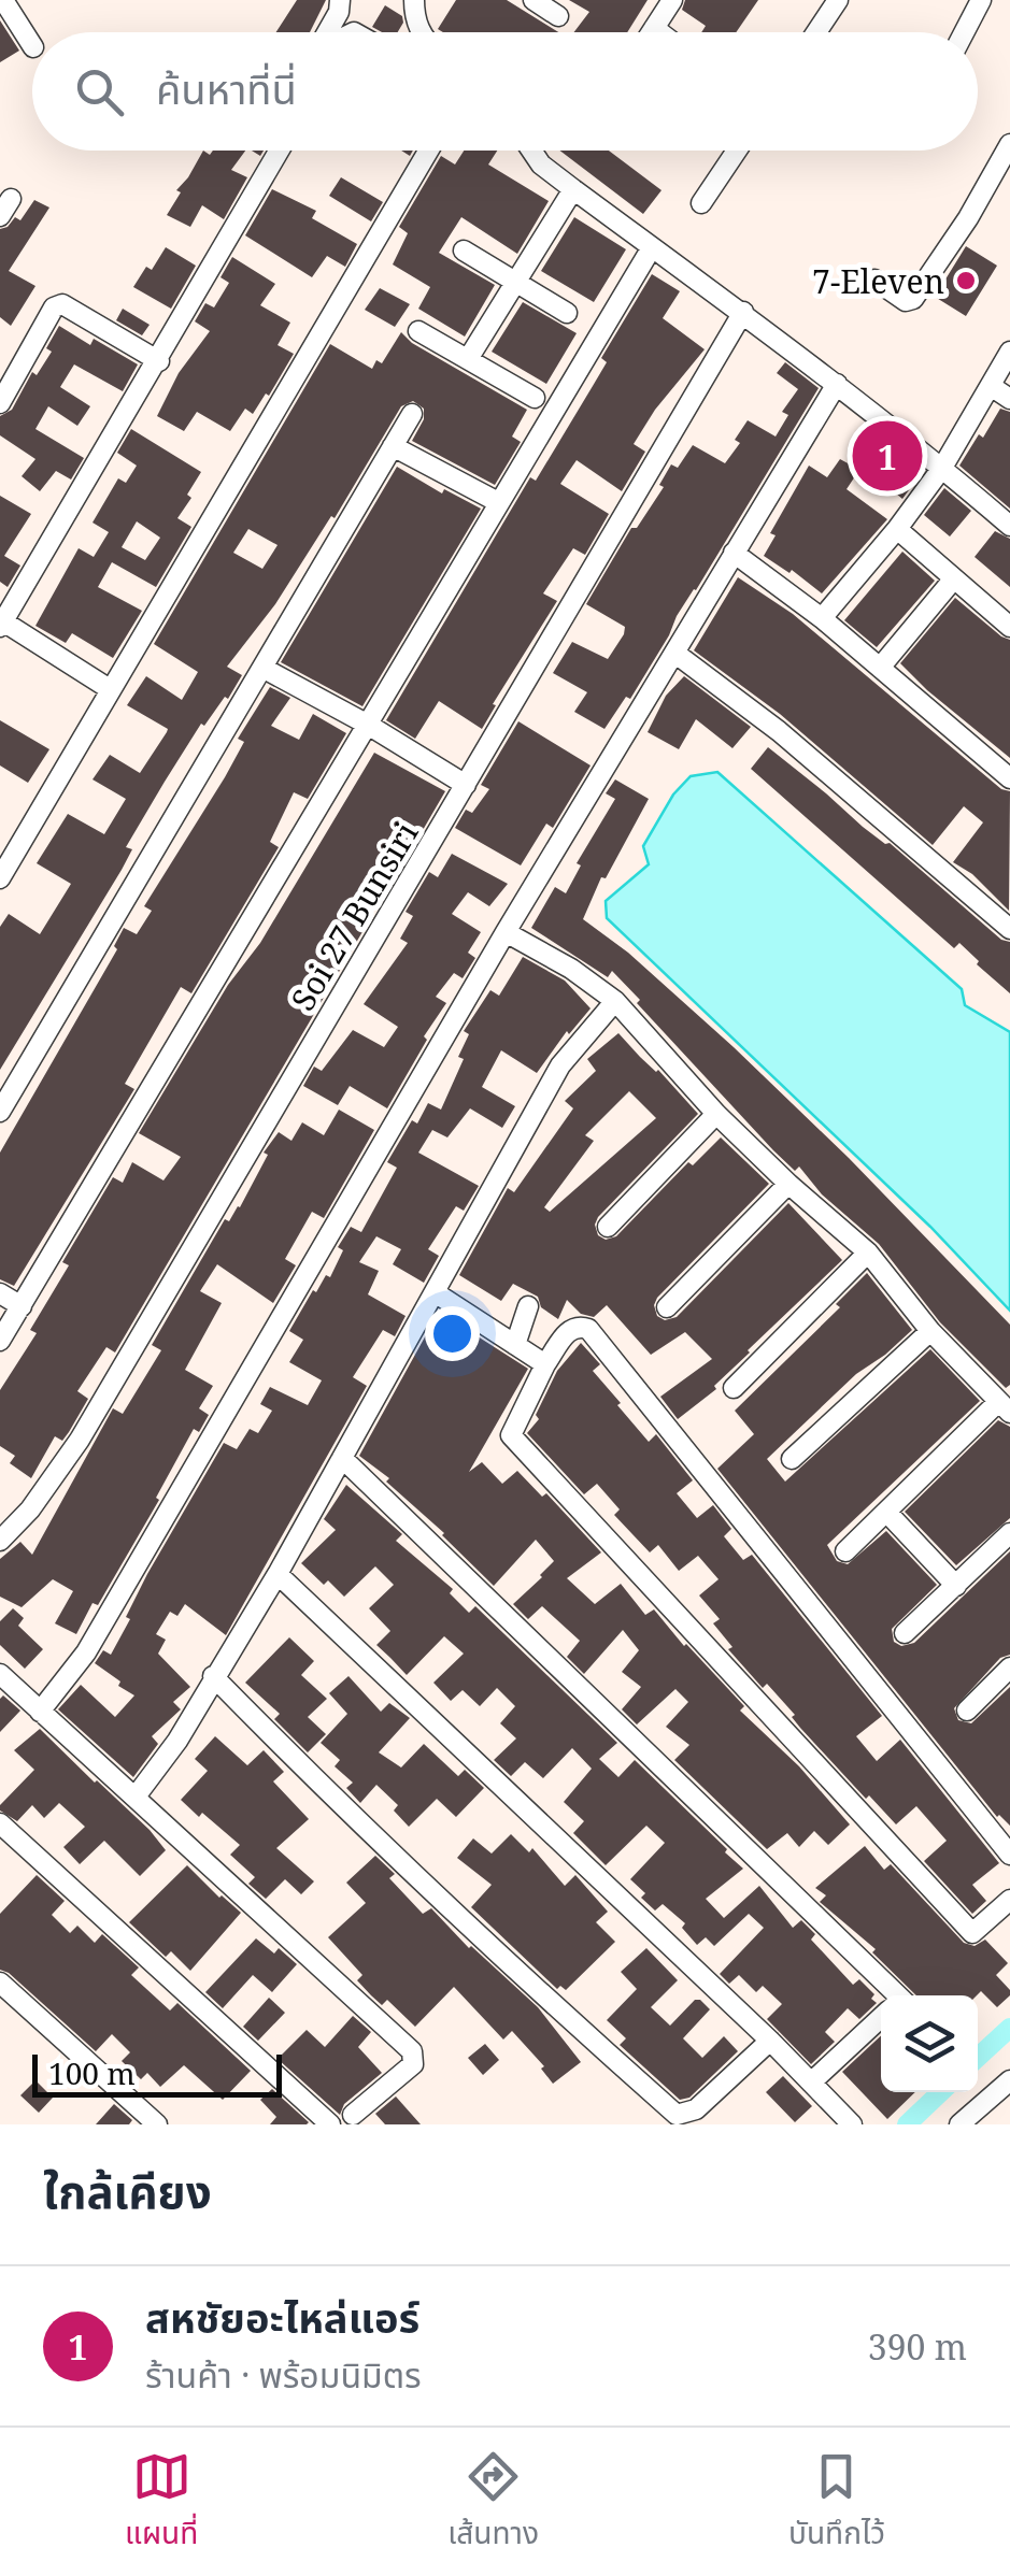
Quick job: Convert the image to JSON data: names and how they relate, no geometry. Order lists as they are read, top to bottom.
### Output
{
  "streets": {
    "street": ["Soi 27 Bunsiri"]
  },
  "places": ["7-Eleven"],
  "scale_bar": "100 m",
  "page": {
    "search": "ค้นหาที่นี่",
    "pins": "1",
    "scale": "100 m",
    "heading": "ใกล้เคียง",
    "list": [
      {
        "mark": "1",
        "name": "สหชัยอะไหล่แอร์",
        "note": "ร้านค้า · พร้อมนิมิตร",
        "value": "390 m"
      }
    ],
    "nav": ["แผนที่", "เส้นทาง", "บันทึกไว้"]
  }
}
